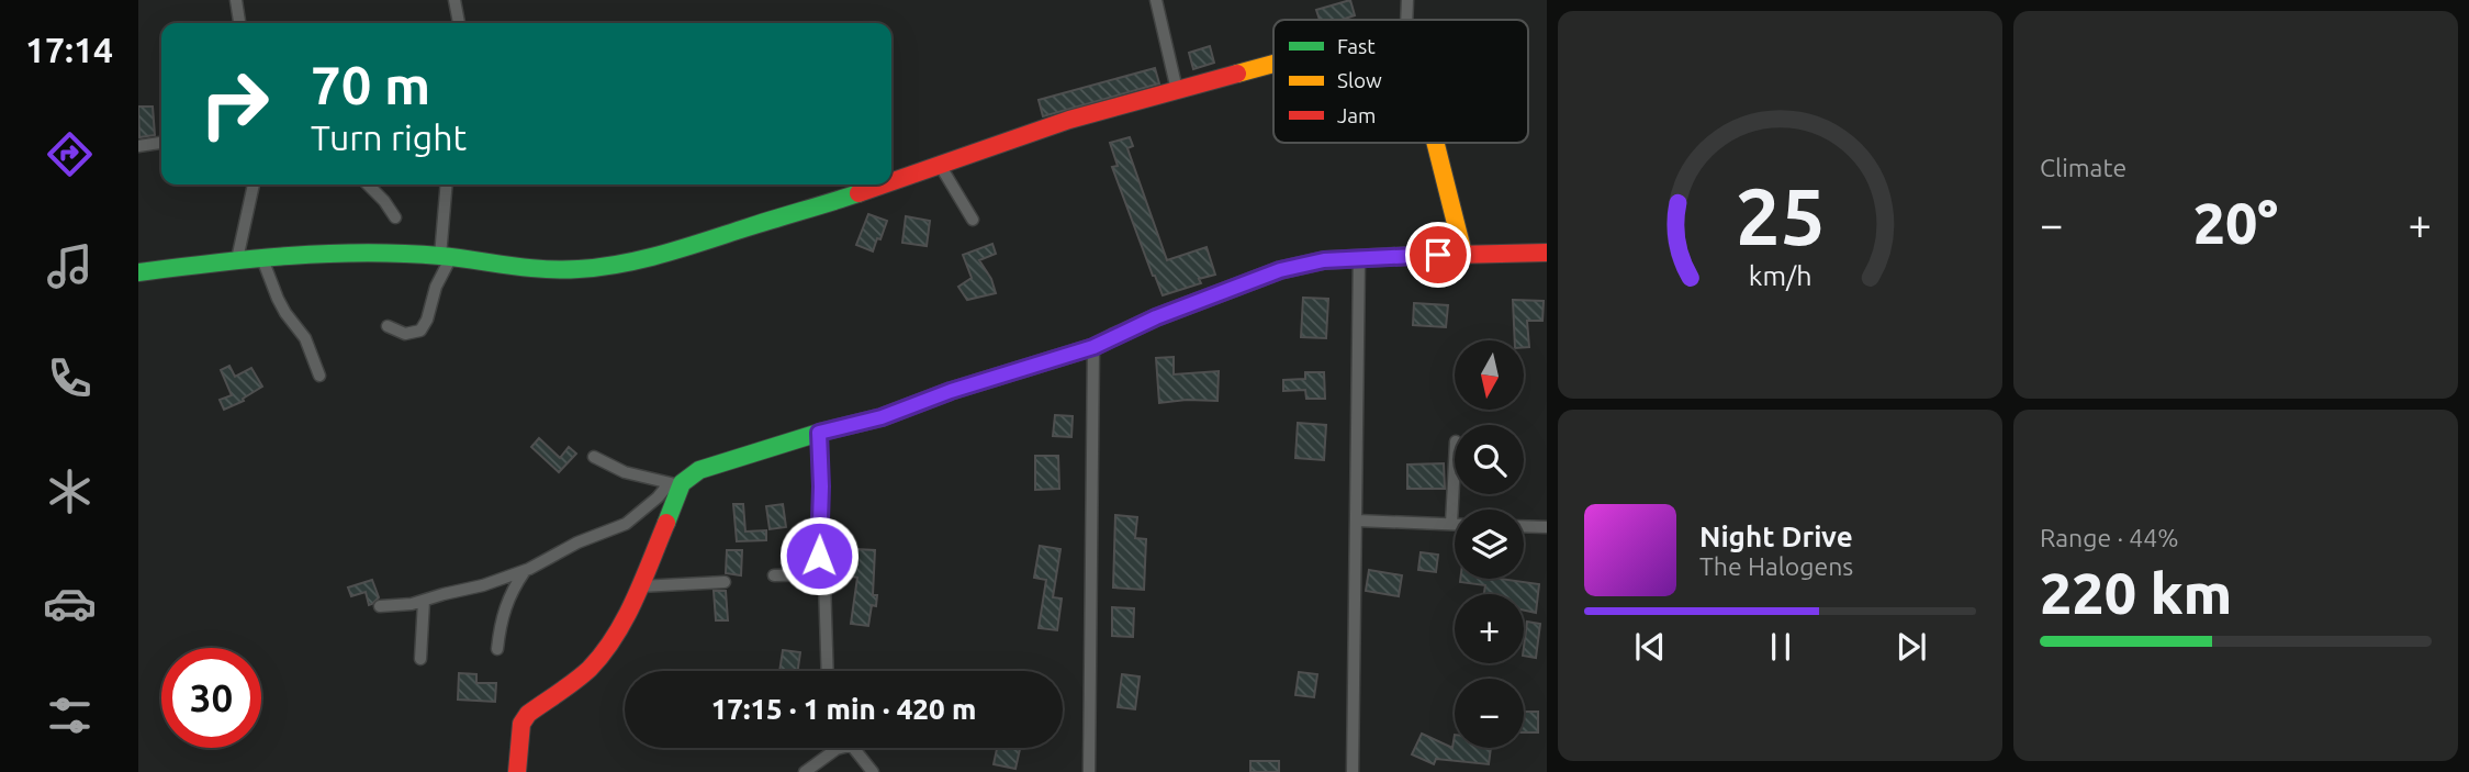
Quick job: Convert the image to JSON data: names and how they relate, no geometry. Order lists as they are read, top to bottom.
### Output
{
  "legend": ["Fast", "Slow", "Jam"],
  "north": "bottom",
  "page": {
    "tabs": "17:14",
    "tile": [
      "Climate",
      ["Range · 44%", "220 km"]
    ],
    "turn": ["70 m", "Turn right"],
    "heat": ["−", "20°", "+"],
    "map_buttons": ["+", "−"],
    "song": ["Night Drive", "The Halogens"],
    "limit": "30",
    "trip": "17:15 · 1 min · 420 m",
    "gauge": ["25", "km/h"]
  }
}
